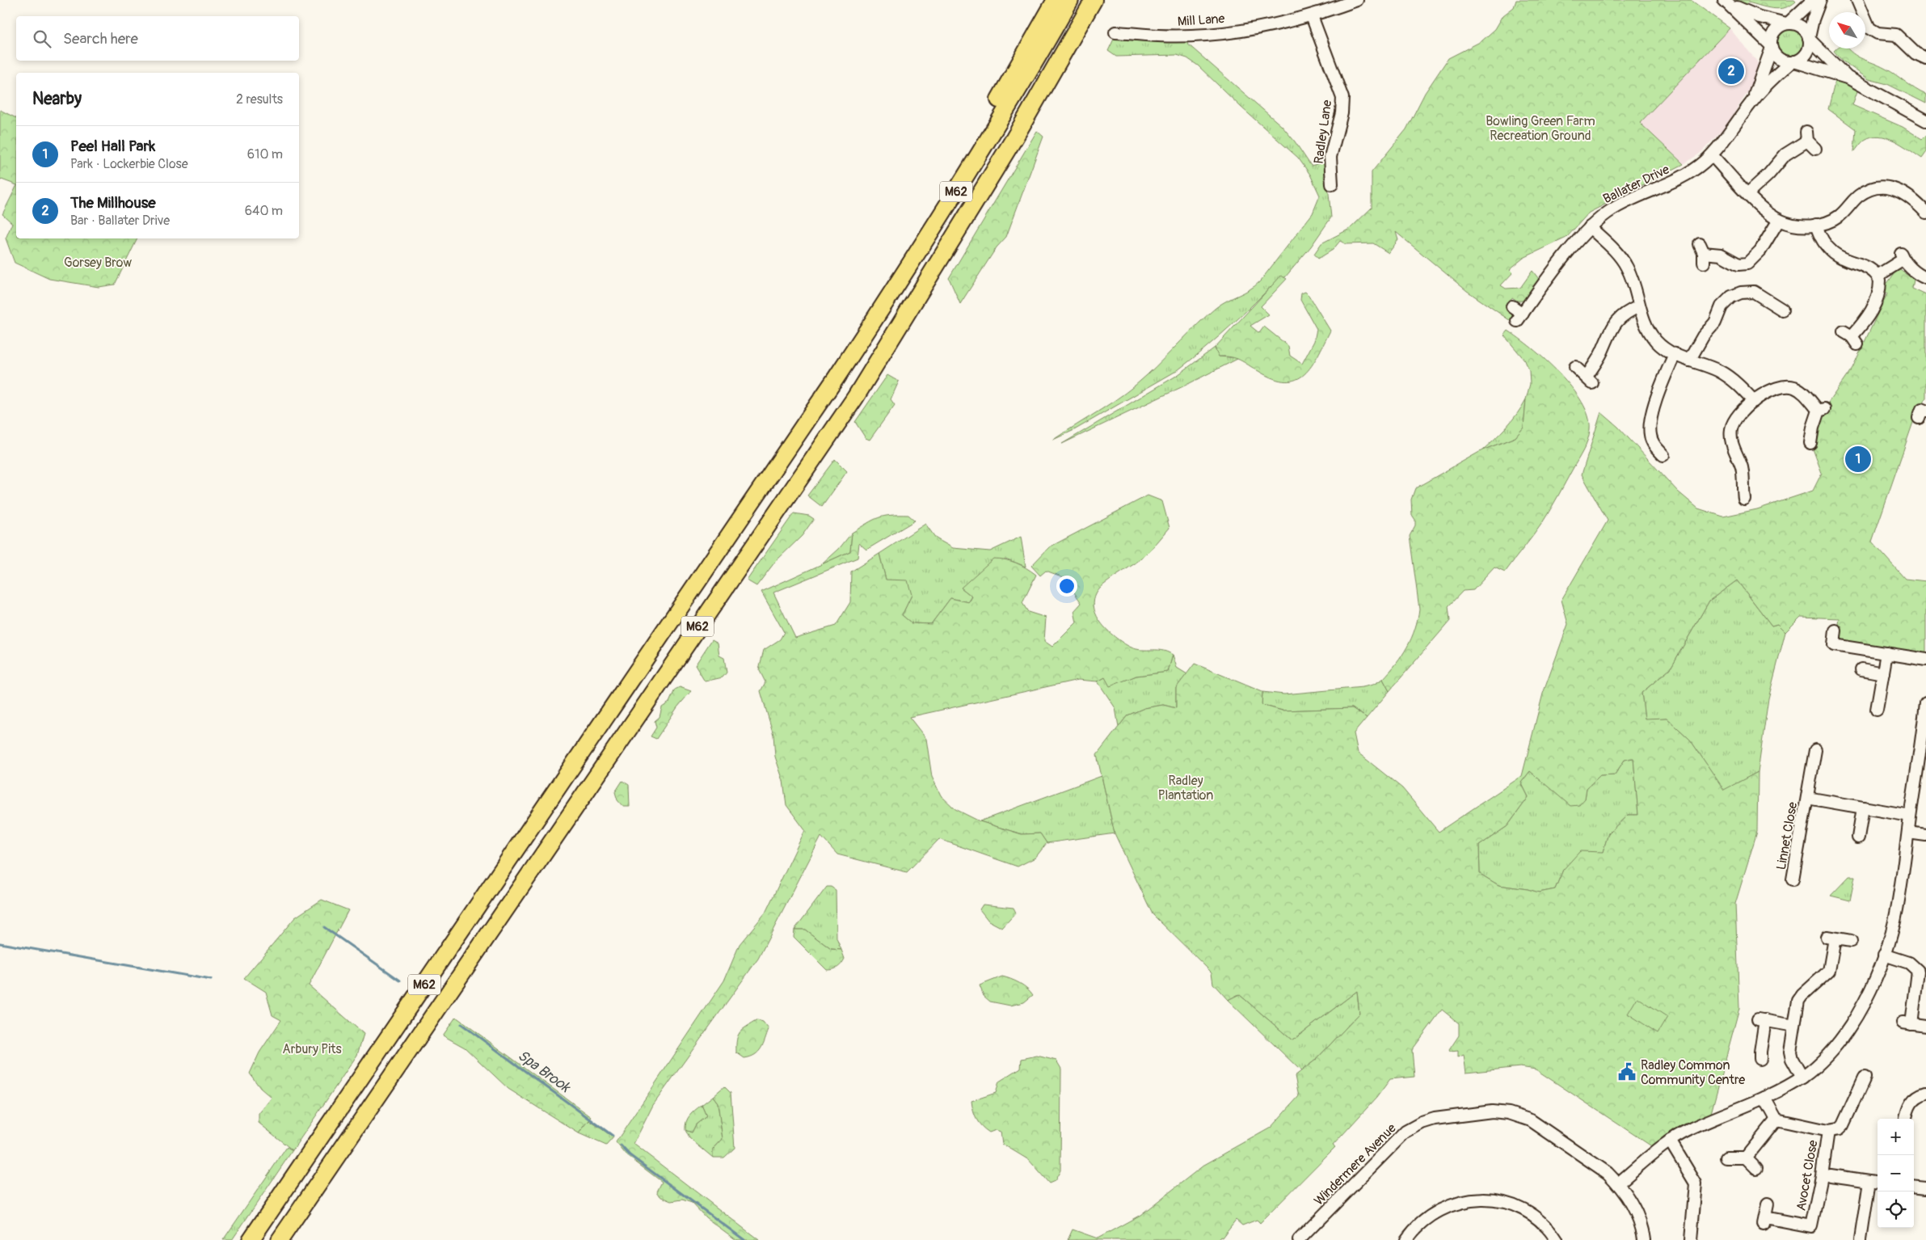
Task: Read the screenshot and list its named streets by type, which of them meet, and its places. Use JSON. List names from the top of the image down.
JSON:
{
  "streets": {
    "highway": ["M62"],
    "street": [
      "Mill Lane",
      "Radley Lane",
      "Ballater Drive",
      "Linnet Close",
      "Windermere Avenue",
      "Avocet Close"
    ]
  },
  "crossings": [
    ["Mill Lane", "Radley Lane"]
  ],
  "water": ["Spa Brook"],
  "parks": [
    "Bowling Green Farm Recreation Ground",
    "Gorsey Brow",
    "Radley Plantation",
    "Arbury Pits"
  ],
  "places": {
    "public building": ["Radley Common Community Centre"]
  },
  "north": "top left",
  "page": {
    "search": "Search here",
    "pins": ["2", "1"],
    "heading": ["Nearby", "2 results"],
    "list": [
      {
        "mark": "1",
        "name": "Peel Hall Park",
        "note": "Park · Lockerbie Close",
        "value": "610 m"
      },
      {
        "mark": "2",
        "name": "The Millhouse",
        "note": "Bar · Ballater Drive",
        "value": "640 m"
      }
    ],
    "map_buttons": ["+", "−"]
  }
}
